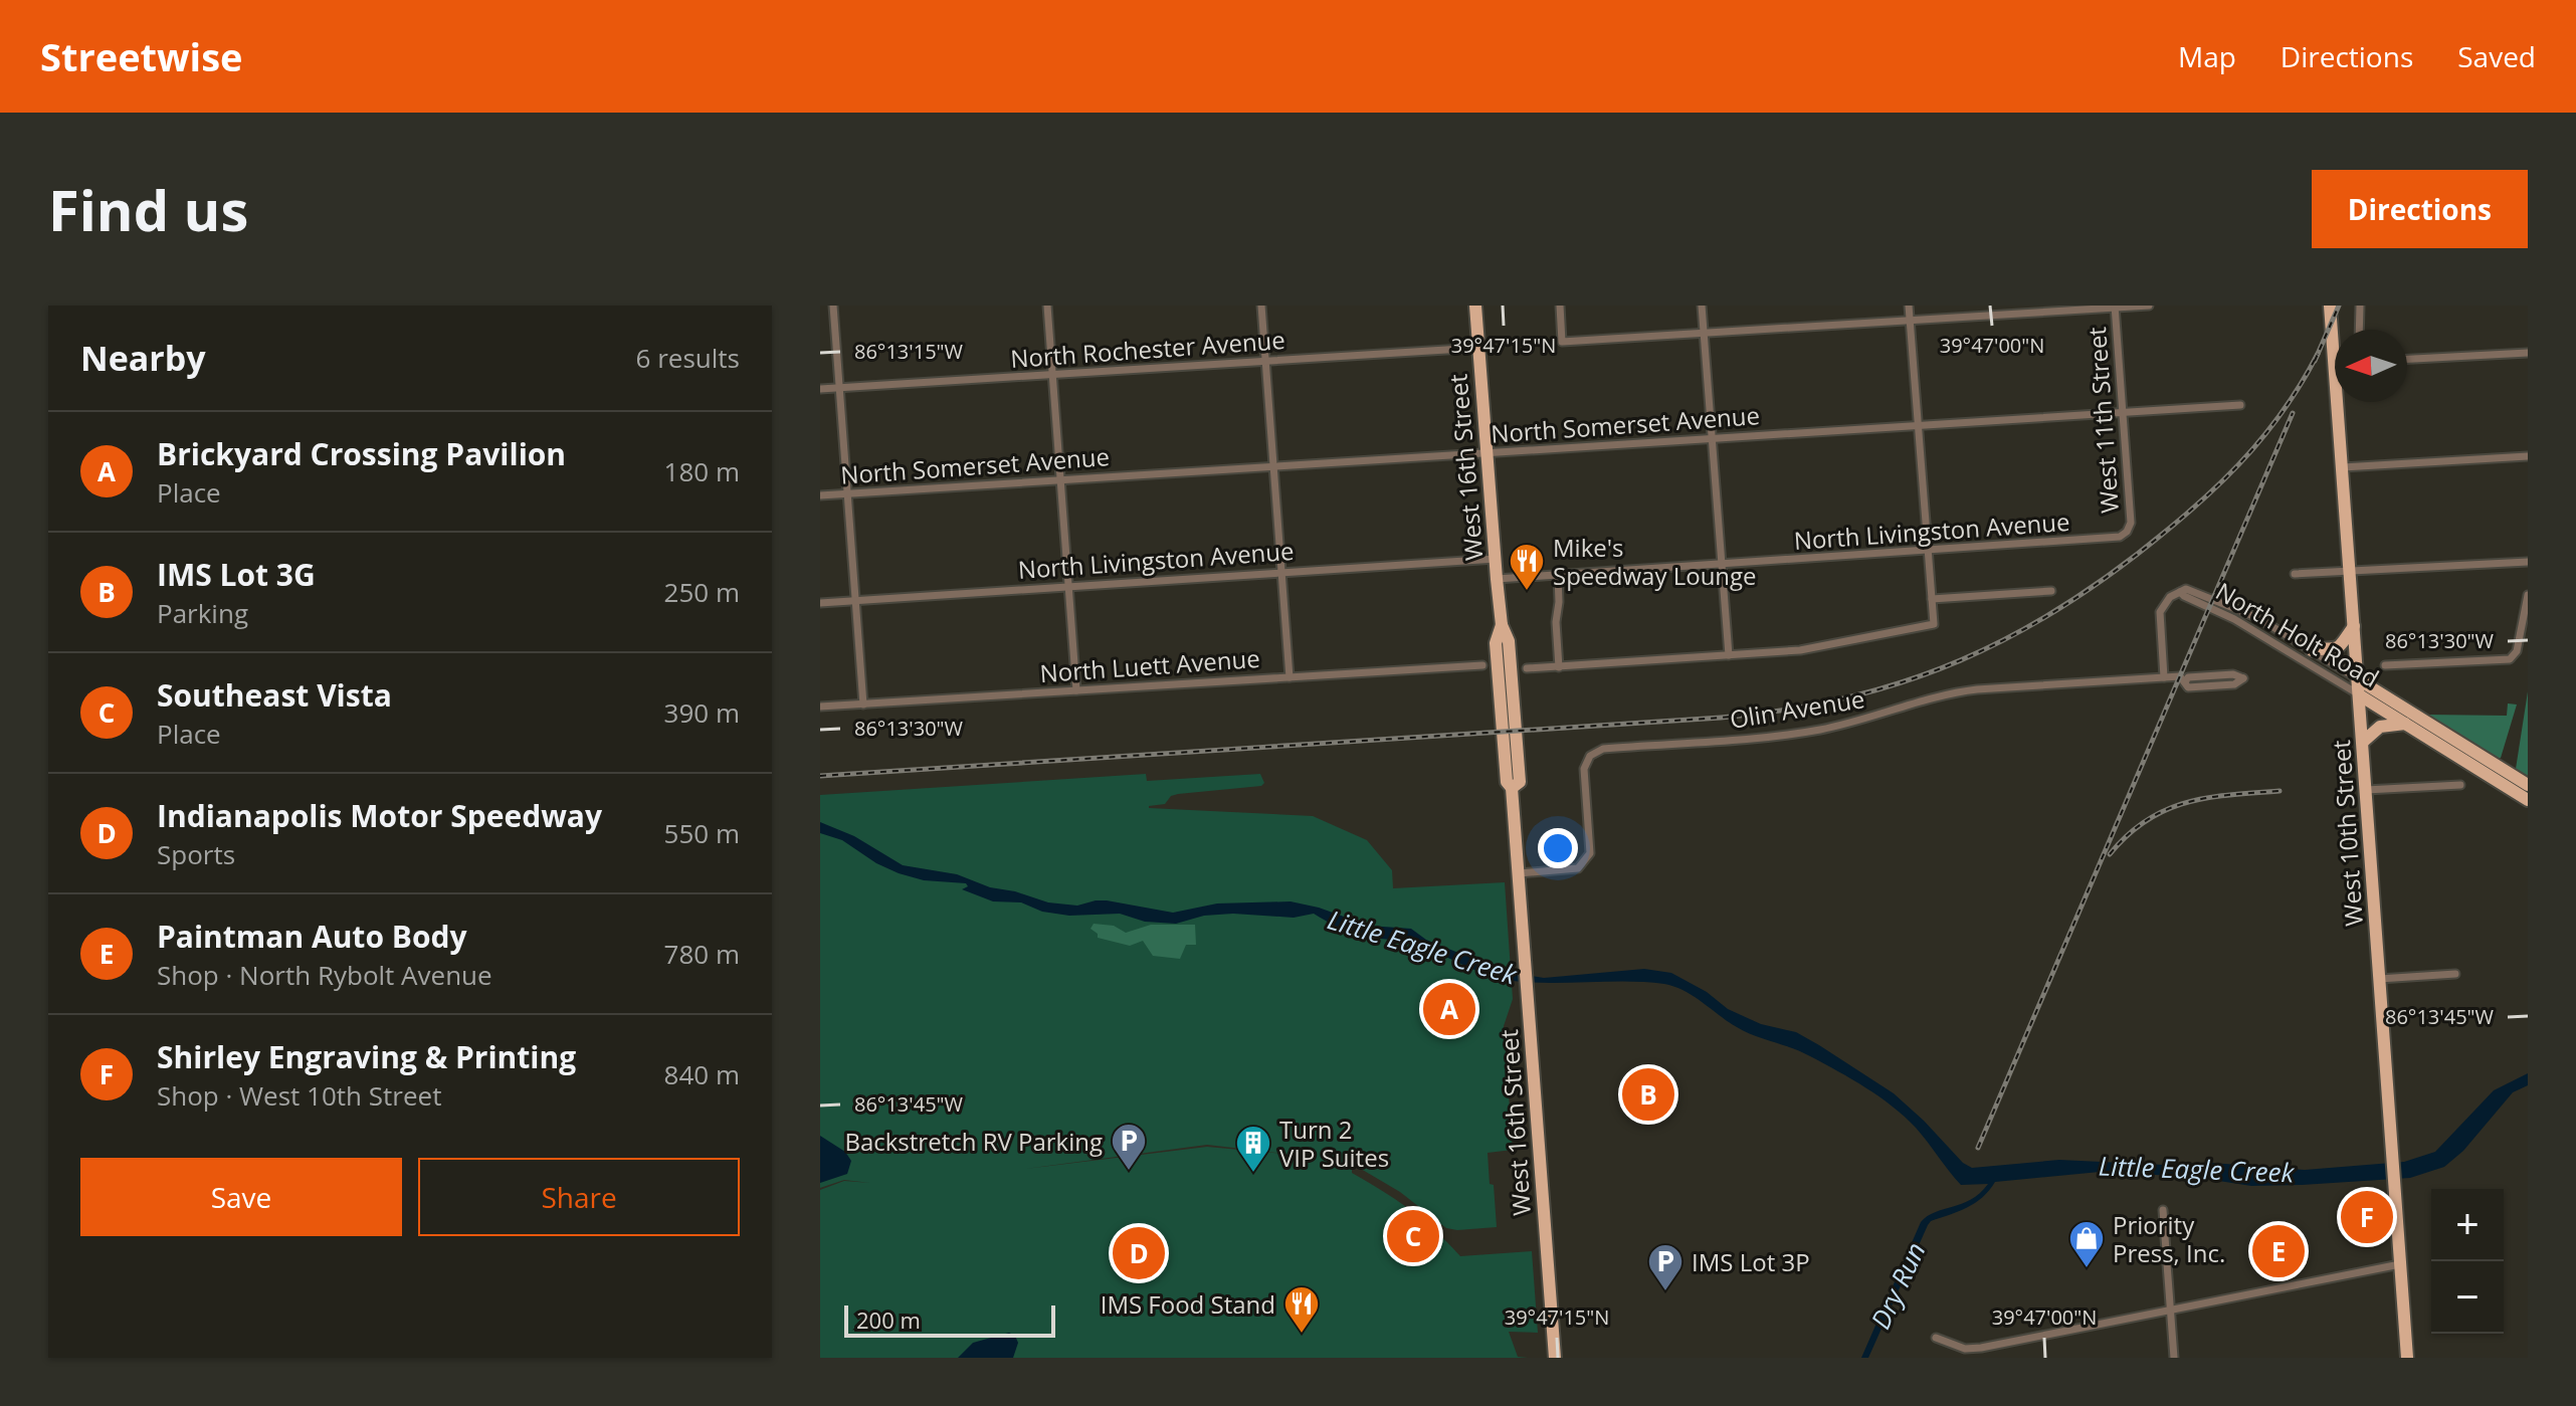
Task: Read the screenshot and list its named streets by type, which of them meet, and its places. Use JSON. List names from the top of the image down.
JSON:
{
  "streets": {
    "main road": ["West 16th Street", "North Holt Road", "West 10th Street"],
    "street": [
      "North Rochester Avenue",
      "West 11th Street",
      "North Somerset Avenue",
      "North Livingston Avenue",
      "North Luett Avenue",
      "Olin Avenue"
    ]
  },
  "crossings": [
    ["North Rochester Avenue", "West 16th Street"],
    ["West 11th Street", "North Somerset Avenue"],
    ["West 11th Street", "North Livingston Avenue"],
    ["North Somerset Avenue", "West 16th Street"],
    ["West 16th Street", "North Livingston Avenue"],
    ["West 16th Street", "Olin Avenue"],
    ["North Holt Road", "West 10th Street"]
  ],
  "water": ["Little Eagle Creek", "Dry Run"],
  "places": {
    "restaurant": ["Mike's Speedway Lounge", "IMS Food Stand"],
    "parking": ["Backstretch RV Parking", "IMS Lot 3P"],
    "building": ["Turn 2 VIP Suites"],
    "shop": ["Priority Press, Inc."]
  },
  "scale_bar": "200 m",
  "north": "left",
  "page": {
    "header": "Streetwise",
    "nav": ["Map", "Directions", "Saved"],
    "buttons": [
      "Directions",
      ["Save", "Share"]
    ],
    "title": "Find us",
    "heading": ["Nearby", "6 results"],
    "list": [
      {
        "mark": "A",
        "name": "Brickyard Crossing Pavilion",
        "note": "Place",
        "value": "180 m"
      },
      {
        "mark": "B",
        "name": "IMS Lot 3G",
        "note": "Parking",
        "value": "250 m"
      },
      {
        "mark": "C",
        "name": "Southeast Vista",
        "note": "Place",
        "value": "390 m"
      },
      {
        "mark": "D",
        "name": "Indianapolis Motor Speedway",
        "note": "Sports",
        "value": "550 m"
      },
      {
        "mark": "E",
        "name": "Paintman Auto Body",
        "note": "Shop · North Rybolt Avenue",
        "value": "780 m"
      },
      {
        "mark": "F",
        "name": "Shirley Engraving & Printing",
        "note": "Shop · West 10th Street",
        "value": "840 m"
      }
    ],
    "pins": [
      "A",
      "B",
      "F",
      "C",
      "E",
      "D"
    ],
    "map_buttons": ["+", "−"],
    "scale": "200 m"
  },
  "coordinates": [
    "39°47'15\"N",
    "39°47'00\"N",
    "86°13'15\"W",
    "86°13'30\"W",
    "86°13'45\"W"
  ]
}
